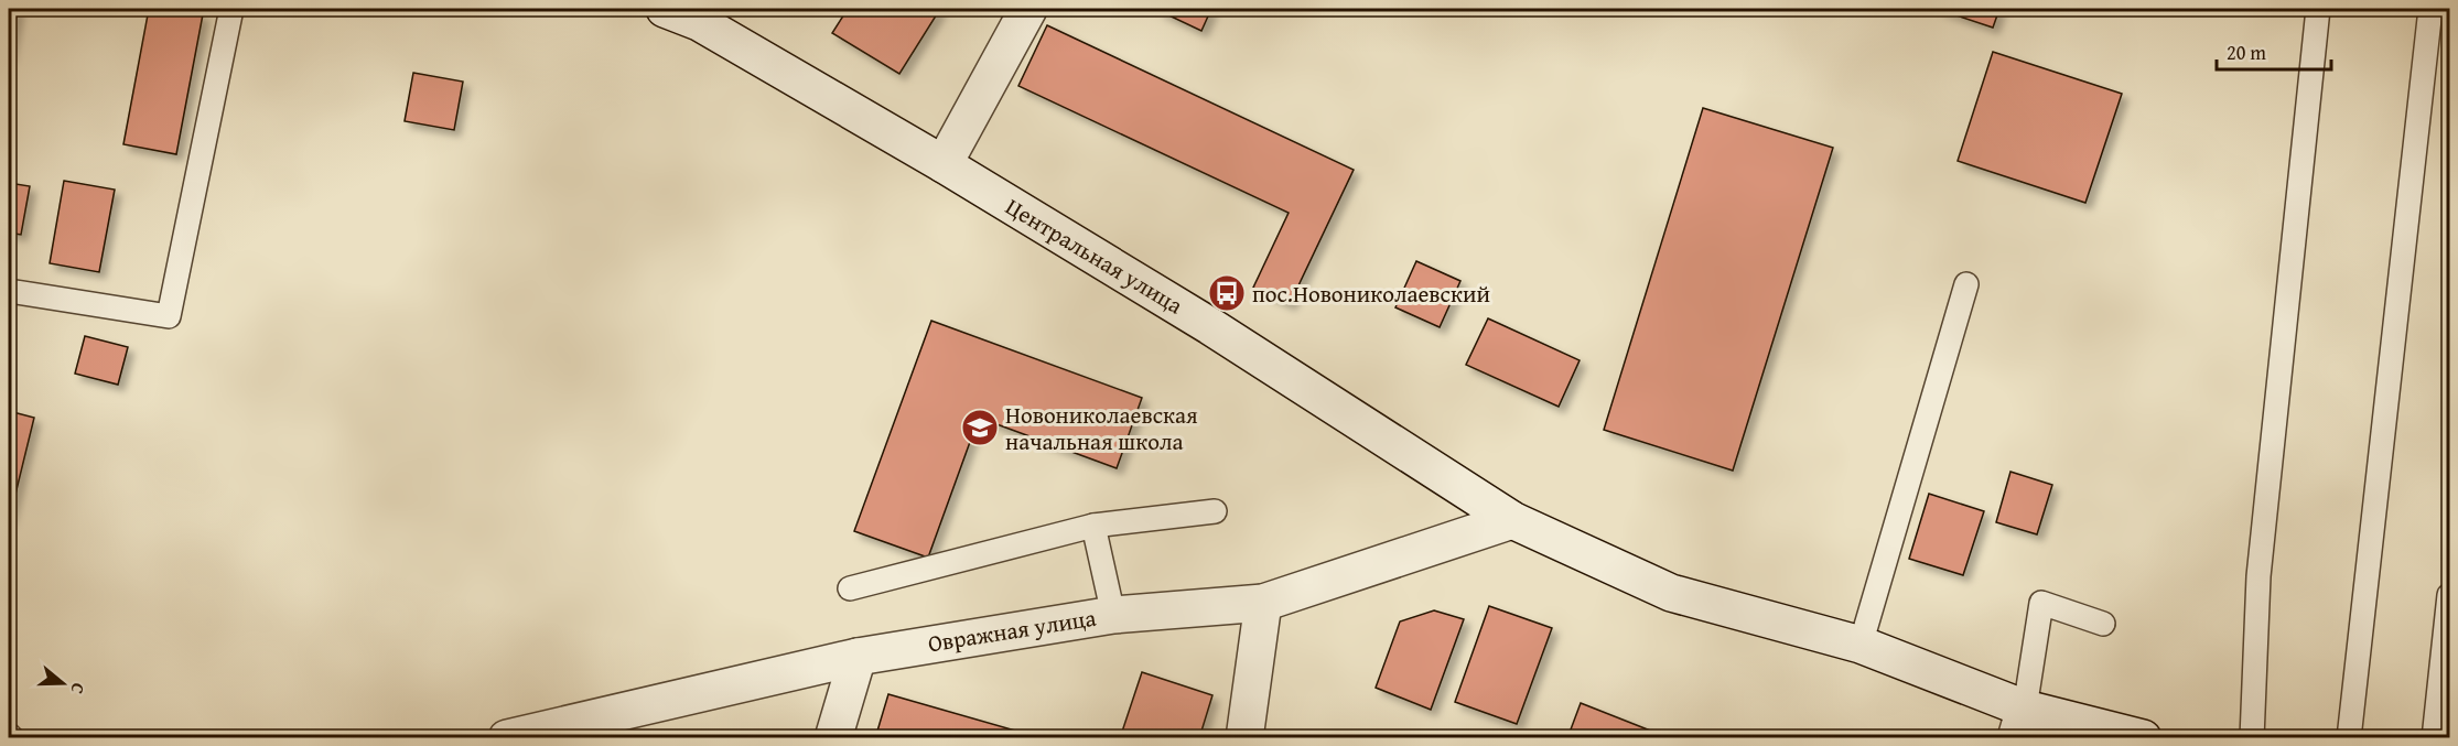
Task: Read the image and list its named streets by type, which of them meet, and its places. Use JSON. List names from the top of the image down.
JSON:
{
  "streets": {
    "main road": ["Центральная улица", "Овражная улица"]
  },
  "crossings": [
    ["Центральная улица", "Овражная улица"]
  ],
  "places": {
    "bus stop": ["пос.Новониколаевский"],
    "school or university": ["Новониколаевская начальная школа"]
  },
  "scale_bar": "20 m",
  "north": "right"
}
